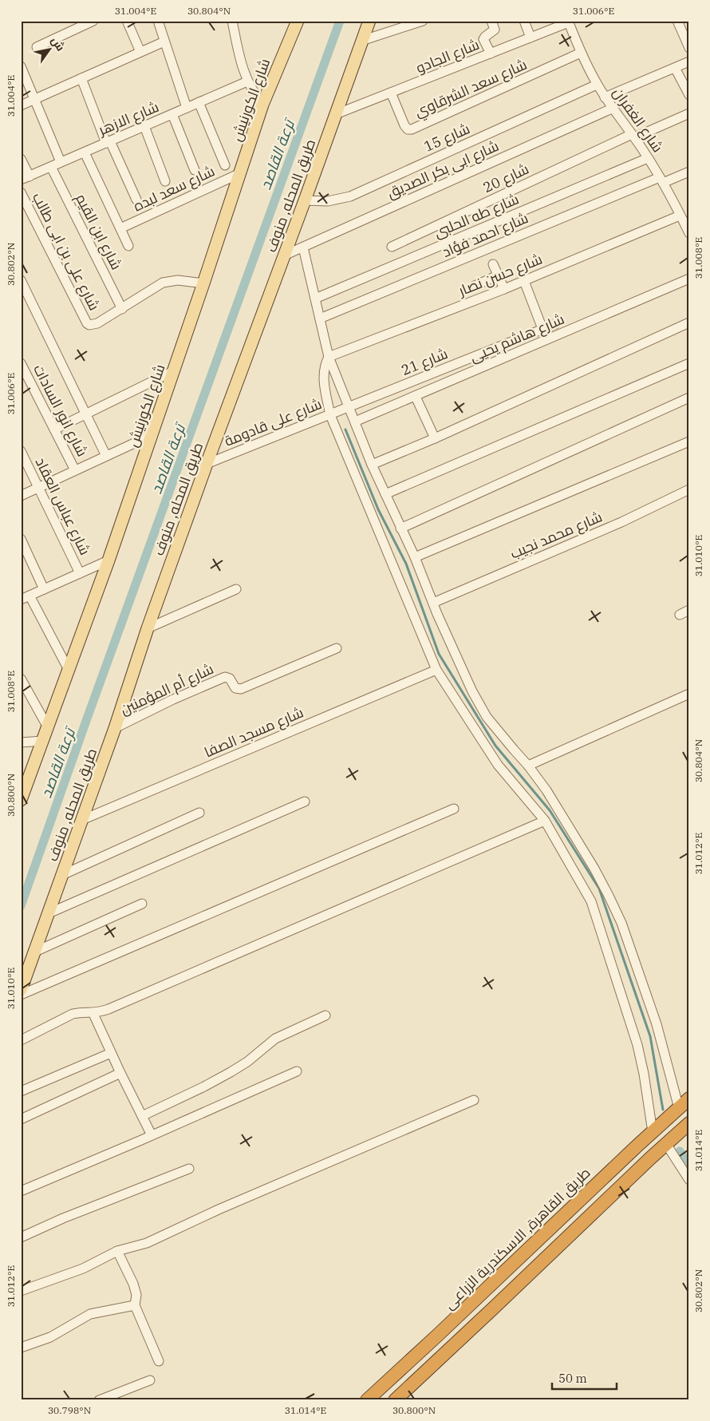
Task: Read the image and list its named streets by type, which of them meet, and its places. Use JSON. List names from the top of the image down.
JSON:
{
  "streets": {
    "highway": ["طريق القاهرة, الاسكندرية الزراعى"],
    "main road": ["شارع الكورنيش", "طريق المحله, منوف"],
    "street": [
      "شارع الجادو",
      "شارع سعد الشرقاوي",
      "شارع الازهر",
      "شارع الغفران",
      "شارع 15",
      "شارع ابى بكر الصديق",
      "شارع 20",
      "شارع سعد لبده",
      "شارع طه الحلبى",
      "شارع ابن القيم",
      "شارع احمد فؤاد",
      "شارع على بن ابى طالب",
      "شارع حسن نصار",
      "شارع هاشم يحيى",
      "شارع 21",
      "شارع انور السادات",
      "شارع على قادومة",
      "شارع عباس العقاد",
      "شارع محمد نجيب",
      "شارع أم المؤمنين",
      "شارع مسجد الصفا"
    ]
  },
  "crossings": [
    ["شارع الجادو", "شارع سعد الشرقاوي"],
    ["شارع الجادو", "شارع الغفران"],
    ["شارع الجادو", "طريق المحله, منوف"],
    ["شارع سعد الشرقاوي", "شارع الغفران"],
    ["شارع الكورنيش", "شارع سعد لبده"],
    ["شارع الازهر", "شارع ابن القيم"],
    ["شارع الغفران", "شارع 15"],
    ["شارع الغفران", "شارع ابى بكر الصديق"],
    ["شارع الغفران", "شارع 20"],
    ["شارع الغفران", "شارع طه الحلبى"],
    ["شارع الغفران", "شارع احمد فؤاد"],
    ["شارع الغفران", "شارع حسن نصار"],
    ["شارع 15", "طريق المحله, منوف"],
    ["شارع ابى بكر الصديق", "طريق المحله, منوف"],
    ["طريق المحله, منوف", "شارع على قادومة"],
    ["طريق المحله, منوف", "شارع أم المؤمنين"],
    ["طريق المحله, منوف", "شارع مسجد الصفا"],
    ["شارع ابن القيم", "شارع على بن ابى طالب"],
    ["شارع 21", "شارع على قادومة"]
  ],
  "water": ["ترعة القاصد"],
  "scale_bar": "50 m",
  "north": "top right",
  "coordinates": [
    "31.004°E",
    "30.804°N",
    "31.006°E",
    "31.008°E",
    "30.802°N",
    "31.010°E",
    "30.800°N",
    "31.012°E",
    "31.014°E",
    "30.798°N"
  ]
}
